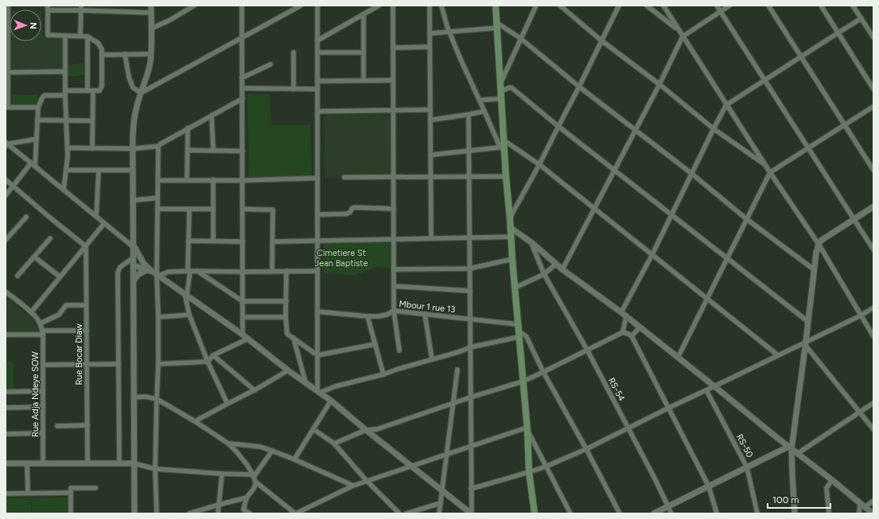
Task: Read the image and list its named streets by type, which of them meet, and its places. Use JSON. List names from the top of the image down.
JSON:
{
  "streets": {
    "street": [
      "Mbour 1 rue 13",
      "Rue Bocar Diaw",
      "RS-54",
      "Rue Adja Ndeye SOW",
      "RS-50"
    ]
  },
  "parks": ["Cimetiere St Jean Baptiste"],
  "scale_bar": "100 m",
  "north": "right"
}
